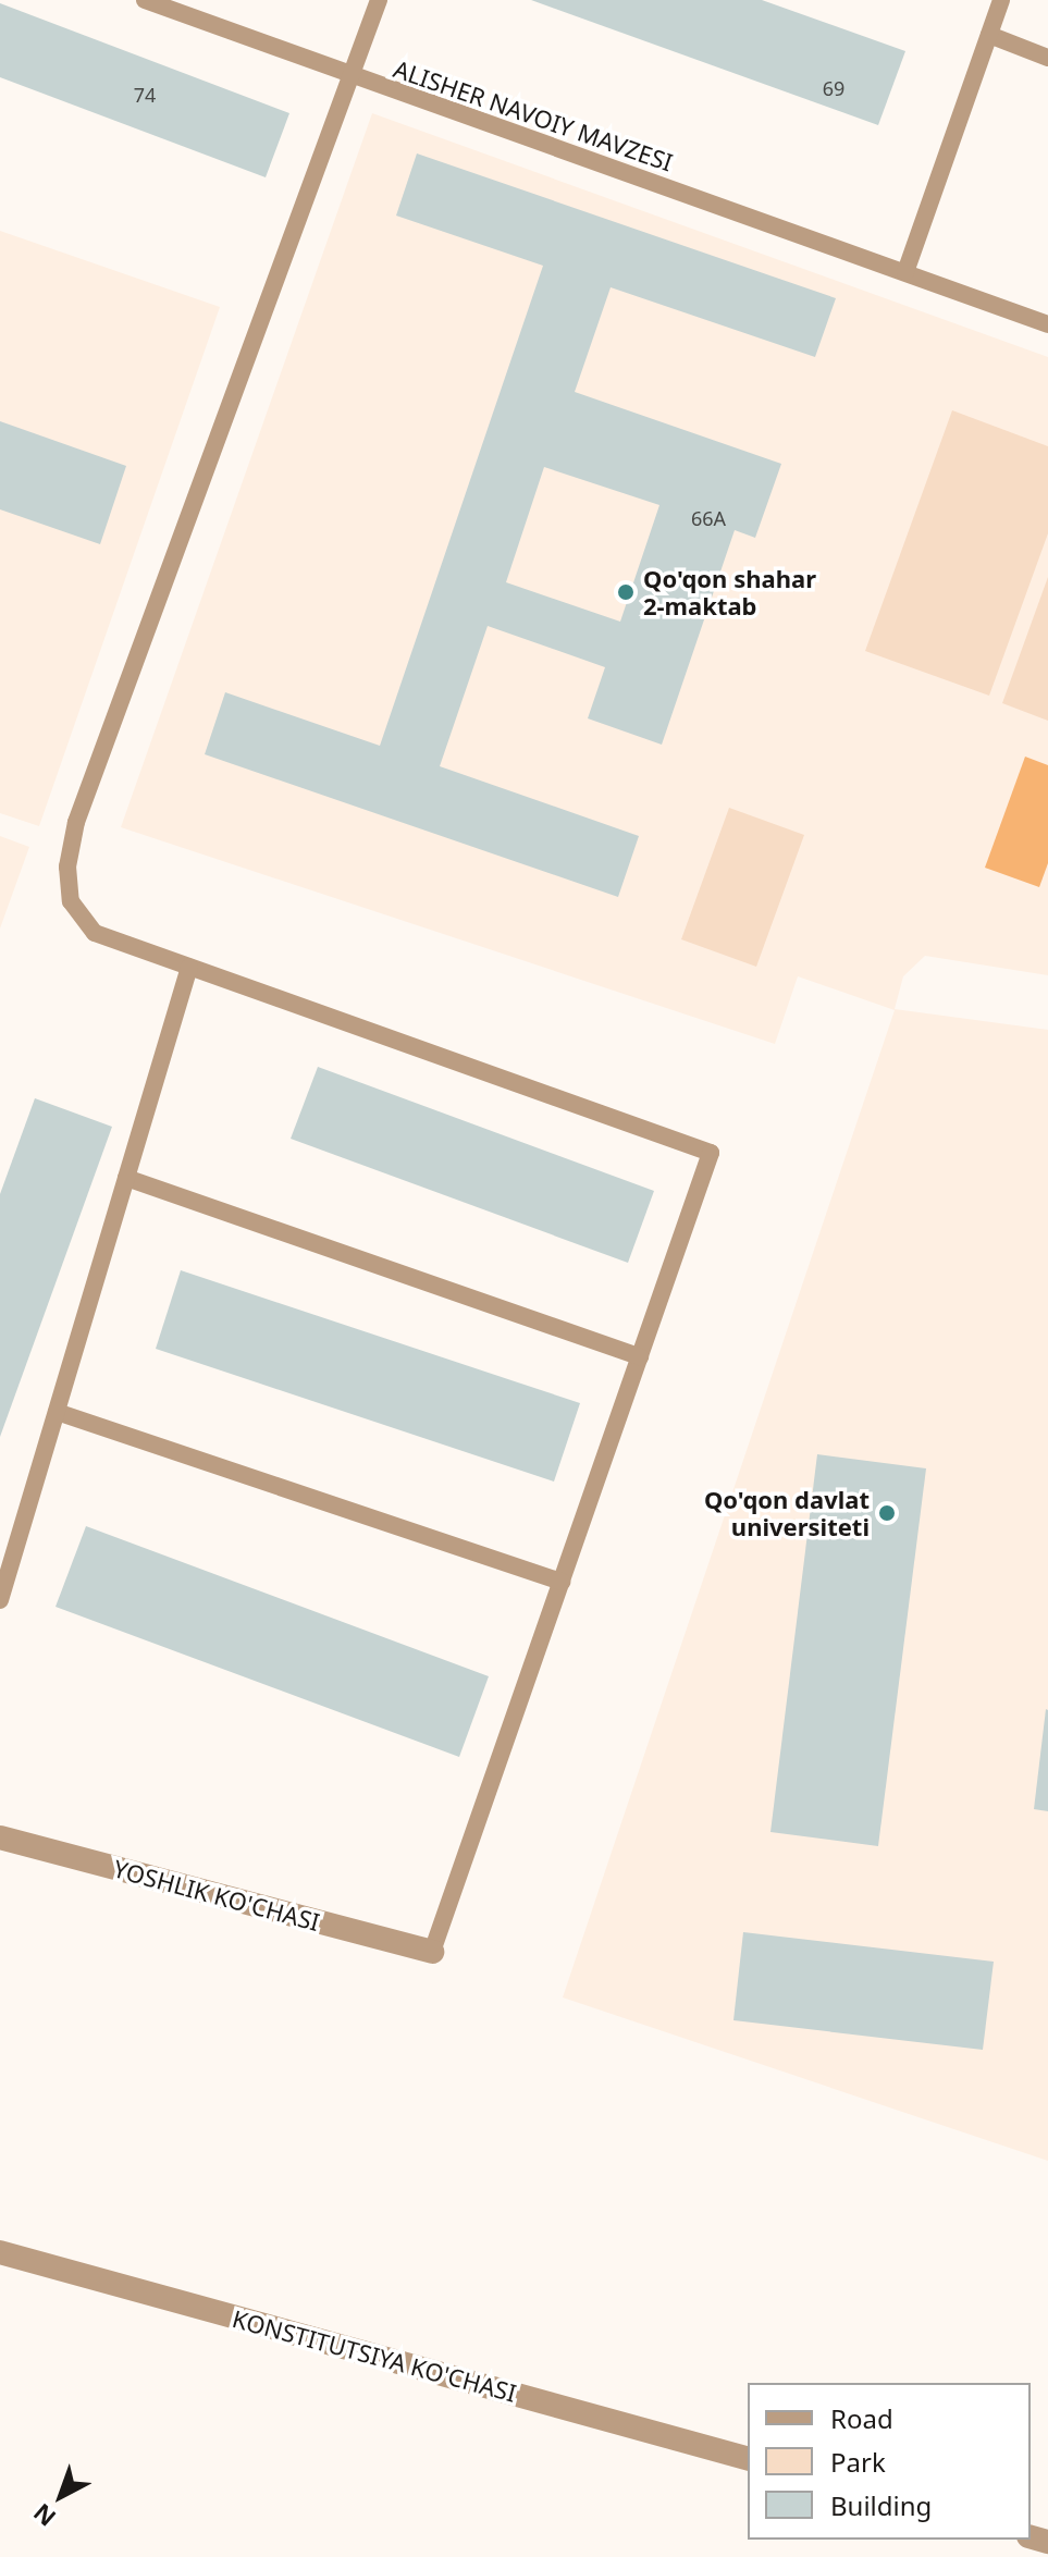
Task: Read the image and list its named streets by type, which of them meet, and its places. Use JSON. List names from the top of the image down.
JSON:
{
  "streets": {
    "street": ["YOSHLIK KO'CHASI", "KONSTITUTSIYA KO'CHASI"],
    "lane": ["ALISHER NAVOIY MAVZESI"]
  },
  "places": ["Qo'qon shahar 2-maktab", "Qo'qon davlat universiteti"],
  "house_numbers": ["69", "74", "66A"],
  "legend": ["Road", "Park", "Building"],
  "north": "bottom left"
}
